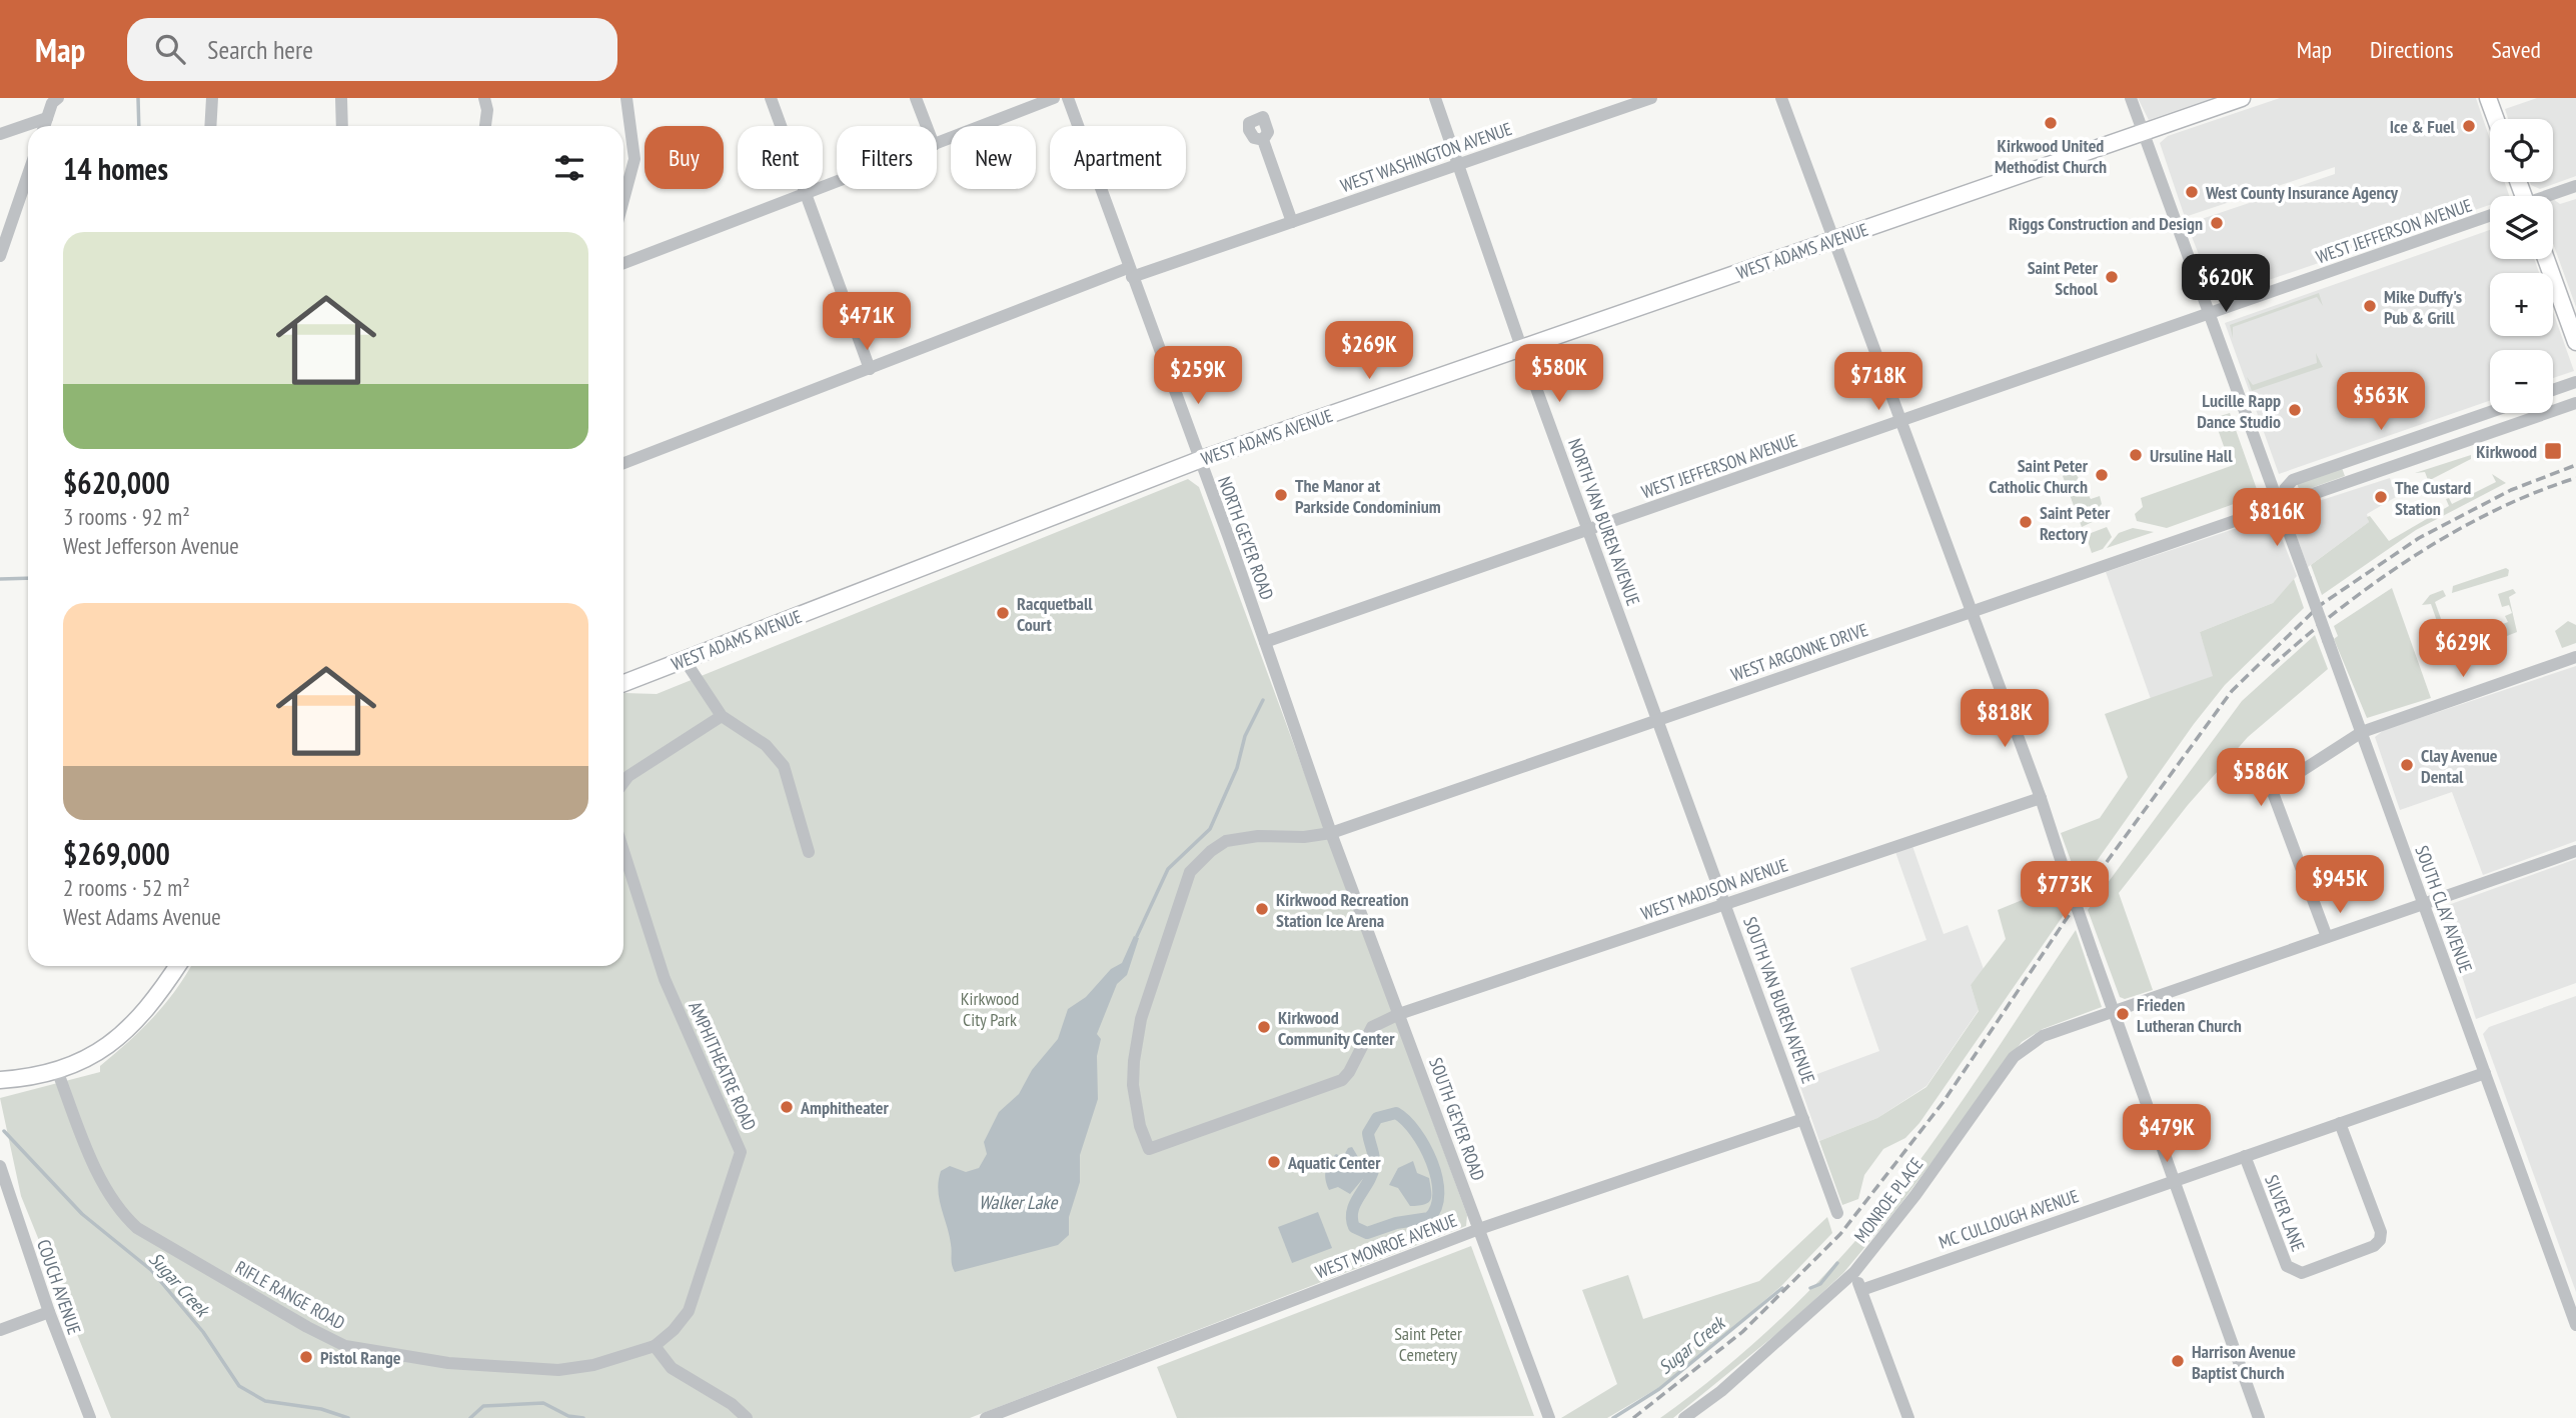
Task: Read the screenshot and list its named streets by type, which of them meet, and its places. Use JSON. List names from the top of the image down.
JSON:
{
  "streets": {
    "main road": ["WEST ADAMS AVENUE"],
    "street": [
      "WEST WASHINGTON AVENUE",
      "WEST JEFFERSON AVENUE",
      "NORTH VAN BUREN AVENUE",
      "NORTH GEYER ROAD",
      "WEST ARGONNE DRIVE",
      "WEST MADISON AVENUE",
      "SOUTH CLAY AVENUE",
      "SOUTH VAN BUREN AVENUE",
      "AMPHITHEATRE ROAD",
      "SOUTH GEYER ROAD",
      "MONROE PLACE",
      "SILVER LANE",
      "MC CULLOUGH AVENUE",
      "WEST MONROE AVENUE",
      "COUCH AVENUE",
      "RIFLE RANGE ROAD"
    ]
  },
  "crossings": [
    ["WEST WASHINGTON AVENUE", "NORTH VAN BUREN AVENUE"],
    ["WEST WASHINGTON AVENUE", "NORTH GEYER ROAD"],
    ["WEST JEFFERSON AVENUE", "NORTH VAN BUREN AVENUE"],
    ["WEST JEFFERSON AVENUE", "NORTH GEYER ROAD"],
    ["WEST JEFFERSON AVENUE", "SOUTH CLAY AVENUE"],
    ["WEST ADAMS AVENUE", "NORTH VAN BUREN AVENUE"],
    ["WEST ADAMS AVENUE", "NORTH GEYER ROAD"],
    ["WEST ADAMS AVENUE", "SOUTH CLAY AVENUE"],
    ["NORTH VAN BUREN AVENUE", "WEST ARGONNE DRIVE"],
    ["NORTH VAN BUREN AVENUE", "SOUTH VAN BUREN AVENUE"],
    ["NORTH GEYER ROAD", "WEST ARGONNE DRIVE"],
    ["NORTH GEYER ROAD", "SOUTH GEYER ROAD"],
    ["WEST ARGONNE DRIVE", "WEST MADISON AVENUE"],
    ["WEST ARGONNE DRIVE", "SOUTH CLAY AVENUE"],
    ["WEST ARGONNE DRIVE", "SOUTH VAN BUREN AVENUE"],
    ["WEST ARGONNE DRIVE", "SOUTH GEYER ROAD"],
    ["WEST MADISON AVENUE", "SOUTH VAN BUREN AVENUE"],
    ["WEST MADISON AVENUE", "SOUTH GEYER ROAD"],
    ["SOUTH CLAY AVENUE", "MC CULLOUGH AVENUE"],
    ["SOUTH VAN BUREN AVENUE", "WEST MONROE AVENUE"],
    ["AMPHITHEATRE ROAD", "RIFLE RANGE ROAD"],
    ["SOUTH GEYER ROAD", "WEST MONROE AVENUE"],
    ["SILVER LANE", "MC CULLOUGH AVENUE"]
  ],
  "water": ["Walker Lake", "Sugar Creek"],
  "parks": ["Kirkwood City Park", "Saint Peter Cemetery"],
  "places": {
    "other": [
      "Kirkwood United Methodist Church",
      "Ice & Fuel",
      "West County Insurance Agency",
      "Riggs Construction and Design",
      "Saint Peter School",
      "Mike Duffy's Pub & Grill",
      "Lucille Rapp Dance Studio",
      "Ursuline Hall",
      "Saint Peter Catholic Church",
      "The Manor at Parkside Condominium",
      "The Custard Station",
      "Saint Peter Rectory",
      "Racquetball Court",
      "Clay Avenue Dental",
      "Kirkwood Recreation Station Ice Arena",
      "Frieden Lutheran Church",
      "Kirkwood Community Center",
      "Amphitheater",
      "Aquatic Center",
      "Pistol Range",
      "Harrison Avenue Baptist Church"
    ],
    "transit": ["Kirkwood"]
  },
  "page": {
    "header": "Map",
    "search": "Search here",
    "nav": ["Map", "Directions", "Saved"],
    "map_buttons": ["+", "−"],
    "chip": [
      "Buy",
      "Rent",
      "Filters",
      "New",
      "Apartment"
    ],
    "heading": "14 homes",
    "list": [
      {
        "name": "$620,000",
        "note": "3 rooms · 92 m² · West Jefferson Avenue"
      },
      {
        "name": "$269,000",
        "note": "2 rooms · 52 m² · West Adams Avenue"
      }
    ],
    "price": [
      "$620K",
      "$471K",
      "$269K",
      "$580K",
      "$259K",
      "$718K",
      "$563K",
      "$816K",
      "$629K",
      "$818K",
      "$586K",
      "$945K",
      "$773K",
      "$479K"
    ]
  }
}
